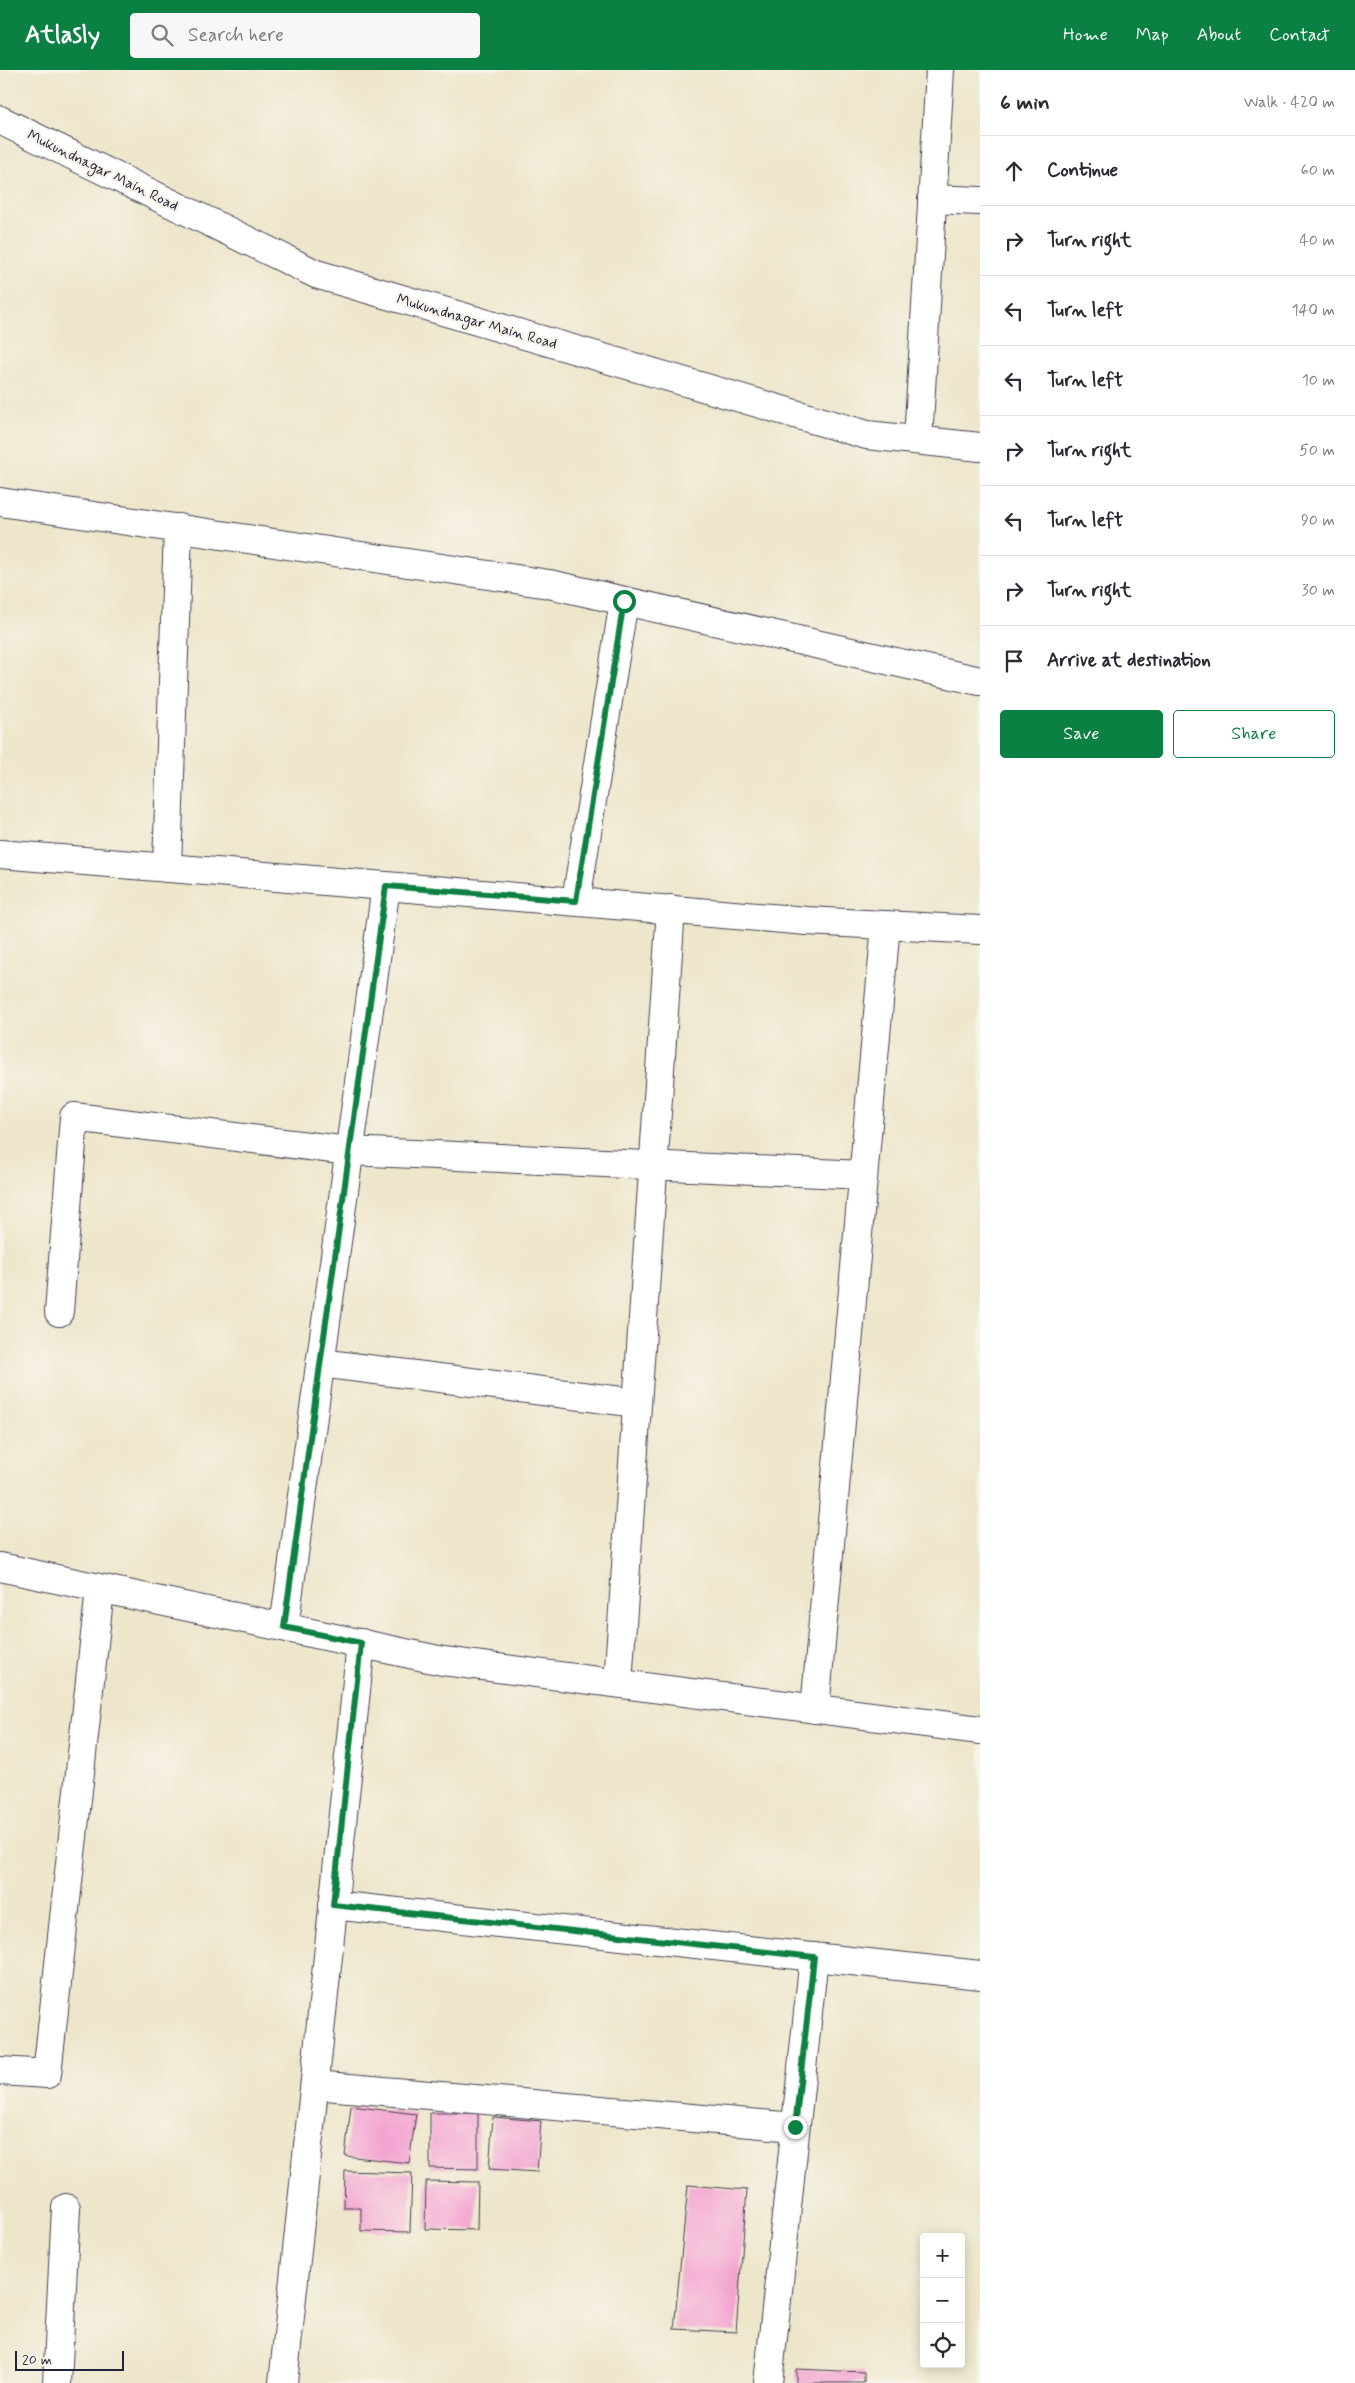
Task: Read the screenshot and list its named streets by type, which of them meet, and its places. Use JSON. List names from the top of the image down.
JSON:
{
  "streets": {
    "street": ["Mukundnagar Main Road"]
  },
  "scale_bar": "20 m",
  "page": {
    "header": "Atlasly",
    "search": "Search here",
    "nav": [
      "Home",
      "Map",
      "About",
      "Contact"
    ],
    "heading": ["6 min", "Walk · 420 m"],
    "list": [
      ["Continue", "60 m"],
      ["Turn right", "40 m"],
      ["Turn left", "140 m"],
      ["Turn left", "10 m"],
      ["Turn right", "50 m"],
      ["Turn left", "90 m"],
      ["Turn right", "30 m"],
      "Arrive at destination"
    ],
    "buttons": ["Save", "Share"],
    "map_buttons": ["+", "−"],
    "scale": "20 m"
  }
}
